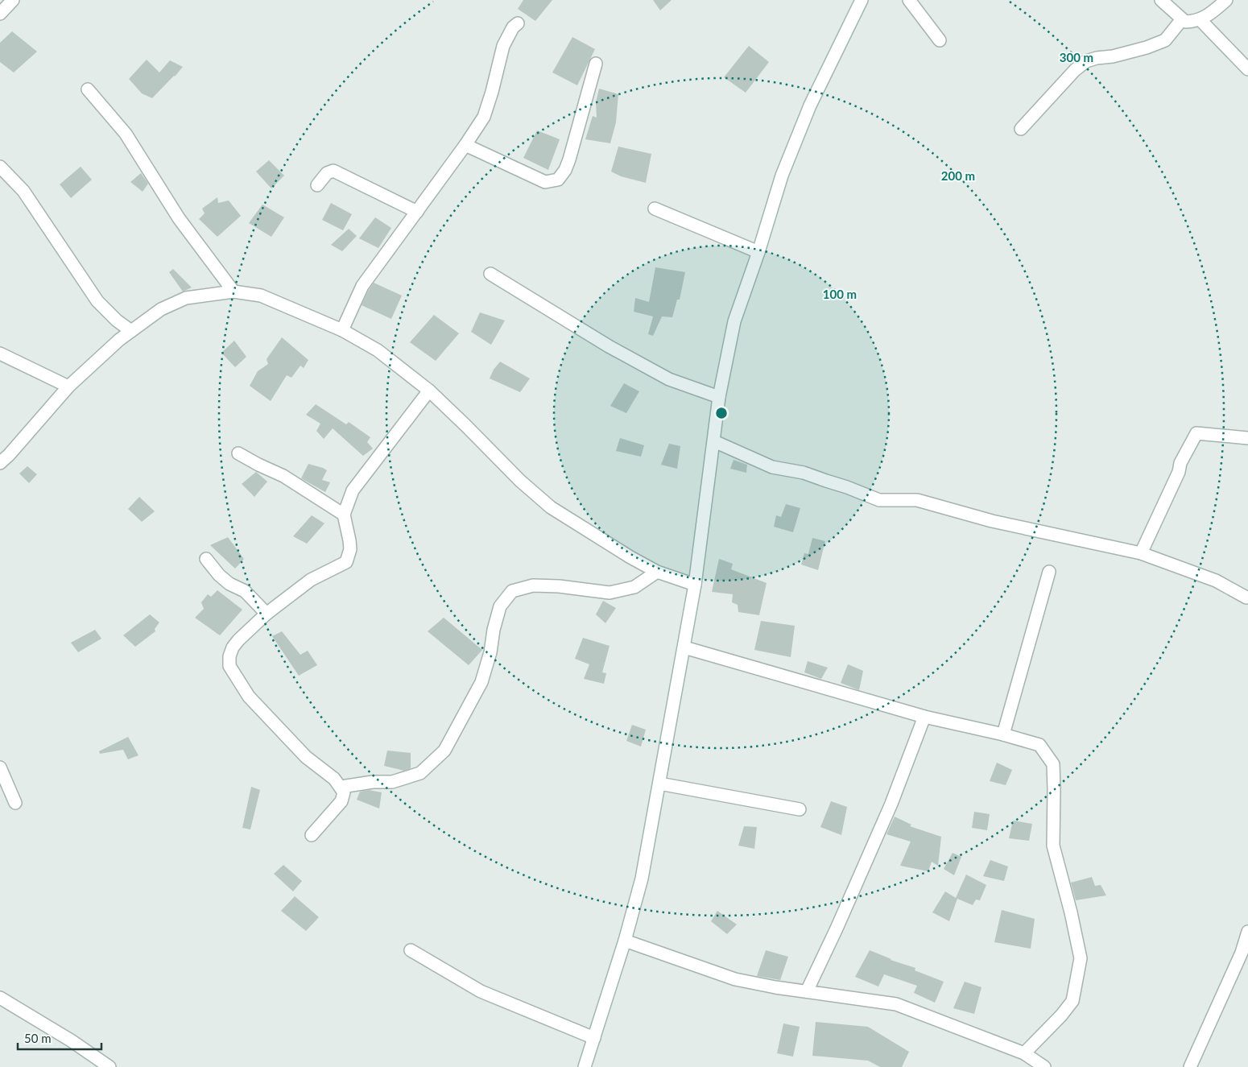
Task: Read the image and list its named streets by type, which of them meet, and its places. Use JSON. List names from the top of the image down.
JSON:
{
  "scale_bar": "50 m",
  "rings": ["300 m", "200 m", "100 m"]
}
